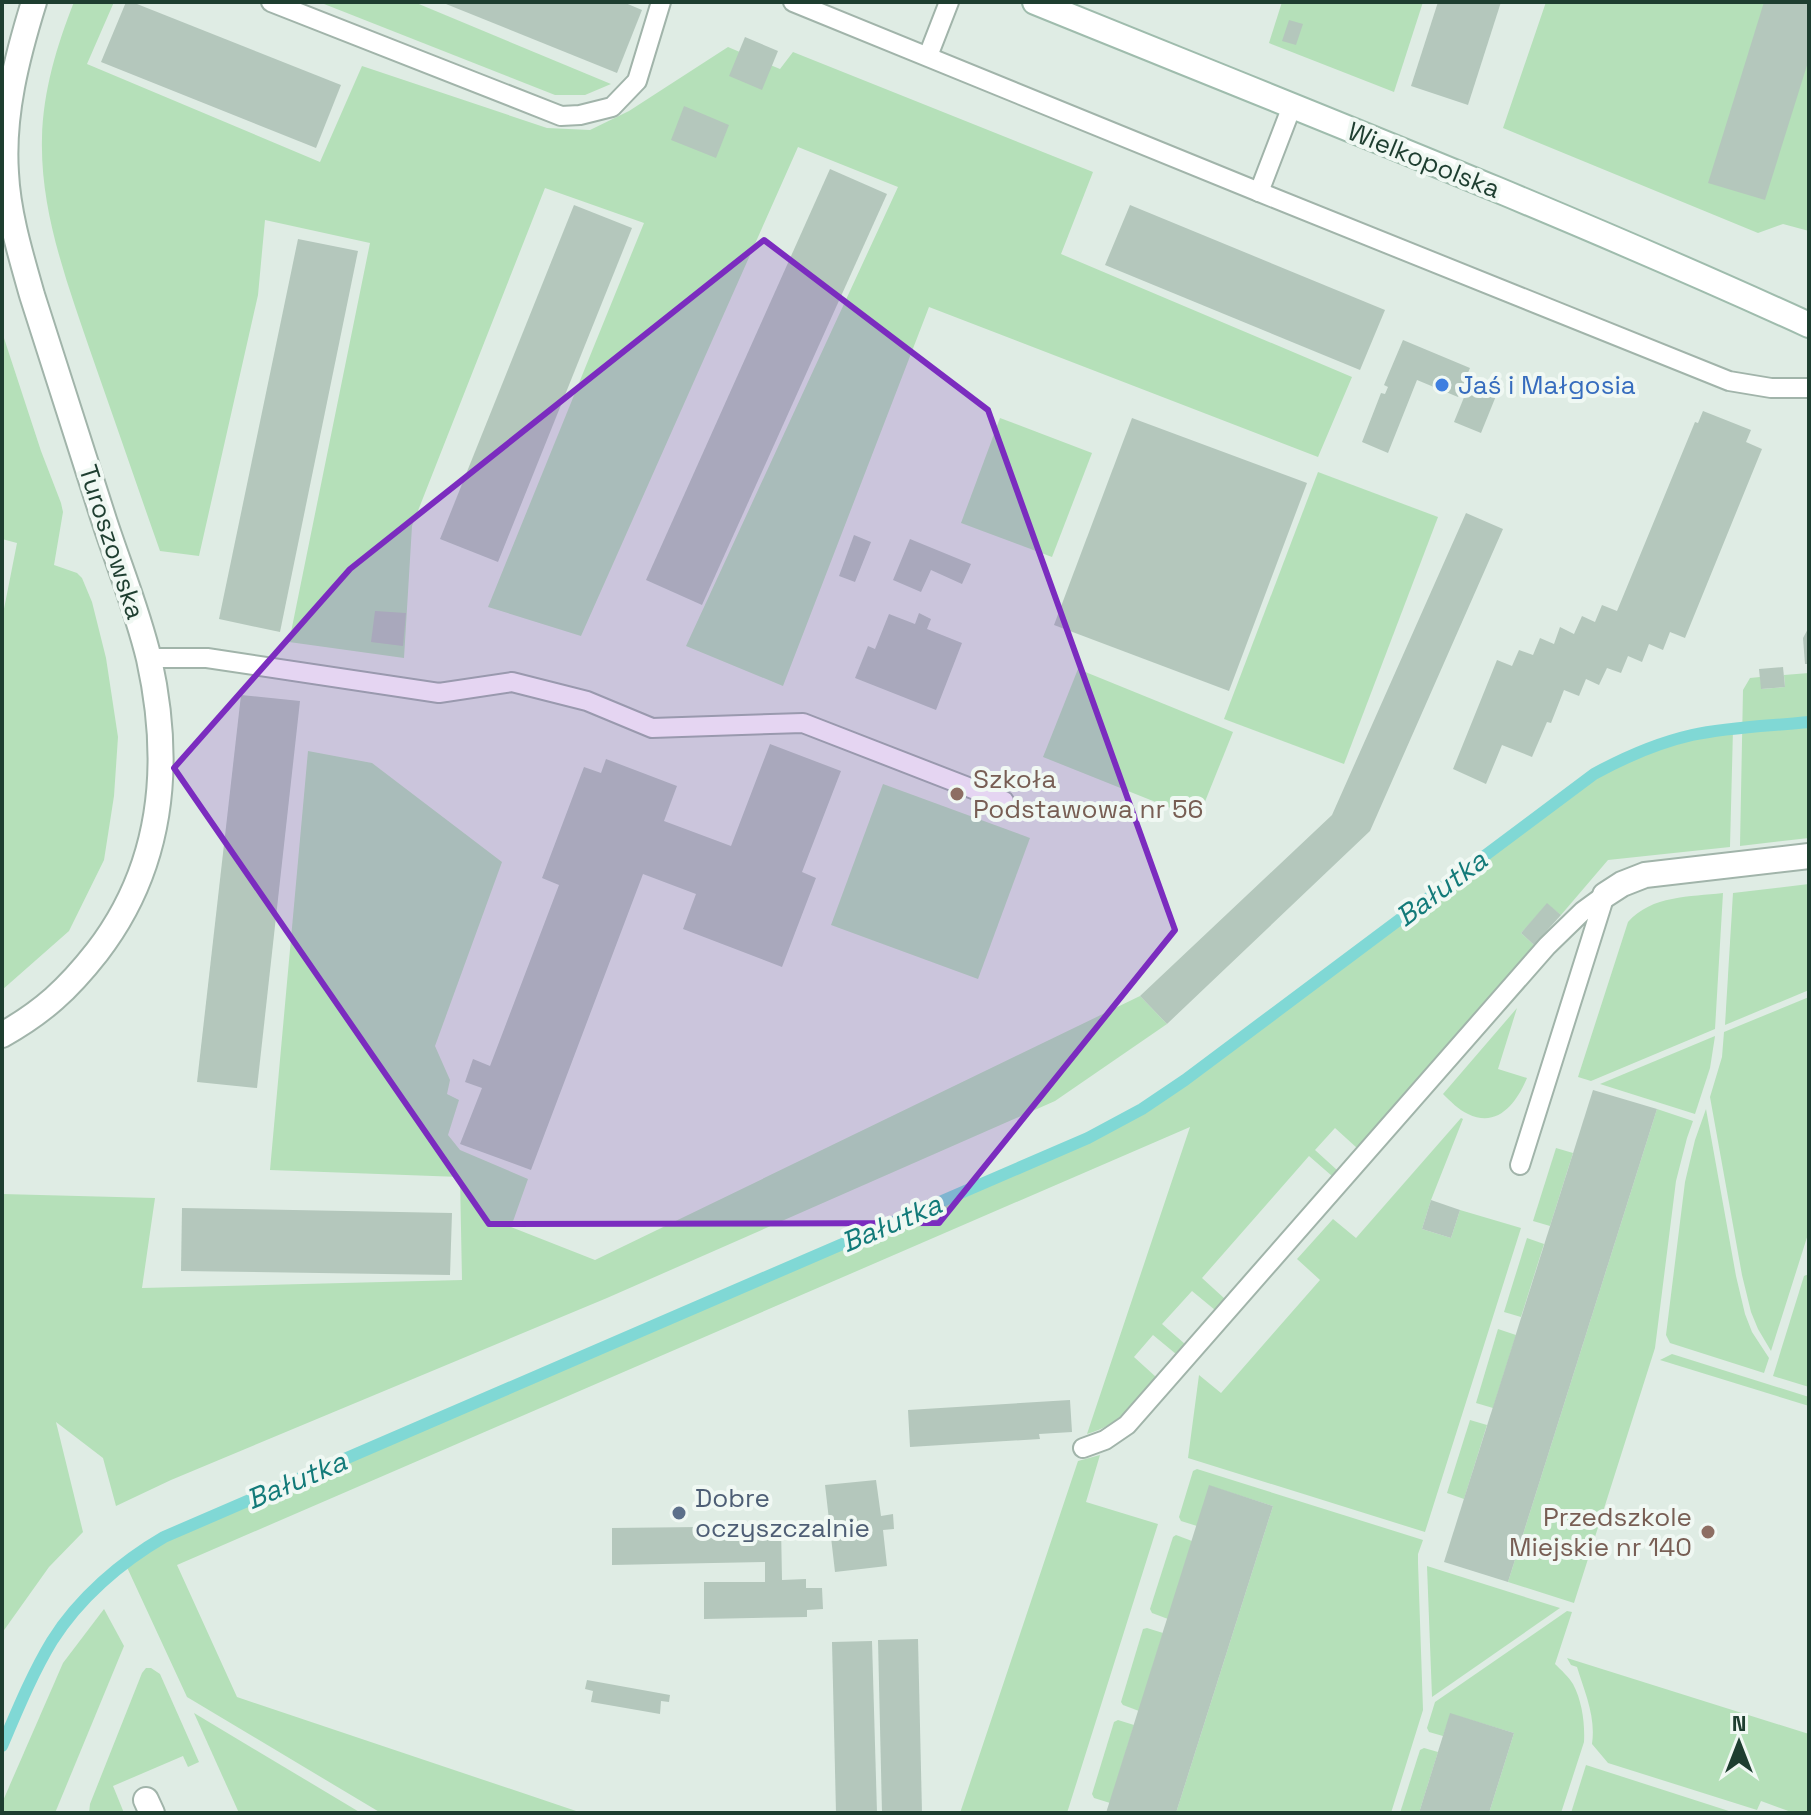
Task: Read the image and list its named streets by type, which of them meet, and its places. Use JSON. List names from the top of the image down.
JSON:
{
  "streets": {
    "street": ["Wielkopolska", "Turoszowska"]
  },
  "water": ["Bałutka"],
  "places": [
    "Jaś i Małgosia",
    "Szkoła Podstawowa nr 56",
    "Dobre oczyszczalnie",
    "Przedszkole Miejskie nr 140"
  ],
  "north": "top"
}
